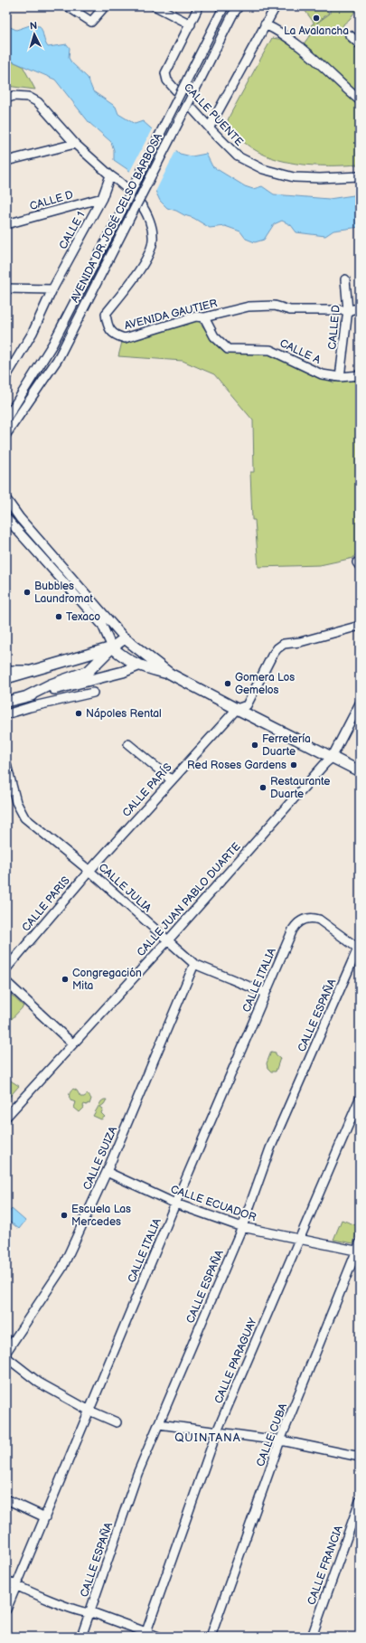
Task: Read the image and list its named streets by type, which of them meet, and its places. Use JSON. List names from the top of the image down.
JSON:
{
  "streets": {
    "street": [
      "CALLE PUENTE",
      "CALLE D",
      "AVENIDA DR. JOSÉ CELSO BARBOSA",
      "CALLE 1",
      "AVENIDA GAUTIER",
      "CALLE A",
      "CALLE PARÍS",
      "CALLE JULIA",
      "CALLE JUAN PABLO DUARTE",
      "CALLE PARIS",
      "CALLE ITALIA",
      "CALLE ESPAÑA",
      "CALLE SUIZA",
      "CALLE ECUADOR",
      "CALLE PARAGUAY",
      "CALLE CUBA",
      "CALLE FRANCIA"
    ]
  },
  "crossings": [
    ["CALLE D", "CALLE 1"],
    ["CALLE D", "AVENIDA GAUTIER"],
    ["CALLE D", "CALLE A"],
    ["CALLE 1", "AVENIDA GAUTIER"],
    ["AVENIDA GAUTIER", "CALLE A"],
    ["CALLE PARÍS", "CALLE JULIA"],
    ["CALLE PARÍS", "CALLE PARIS"],
    ["CALLE JULIA", "CALLE JUAN PABLO DUARTE"],
    ["CALLE JULIA", "CALLE PARIS"],
    ["CALLE JULIA", "CALLE ITALIA"],
    ["CALLE JULIA", "CALLE SUIZA"],
    ["CALLE ITALIA", "CALLE ESPAÑA"],
    ["CALLE ITALIA", "CALLE ECUADOR"],
    ["CALLE ESPAÑA", "CALLE ECUADOR"],
    ["CALLE SUIZA", "CALLE ECUADOR"],
    ["CALLE ECUADOR", "CALLE PARAGUAY"],
    ["CALLE ECUADOR", "CALLE CUBA"]
  ],
  "districts": ["QUINTANA"],
  "places": [
    "La Avalancha",
    "Bubbles Laundromat",
    "Texaco",
    "Gomera Los Gemelos",
    "Nápoles Rental",
    "Ferretería Duarte",
    "Red Roses Gardens",
    "Restaurante Duarte",
    "Congregación Mita",
    "Escuela Las Mercedes"
  ],
  "north": "top"
}
